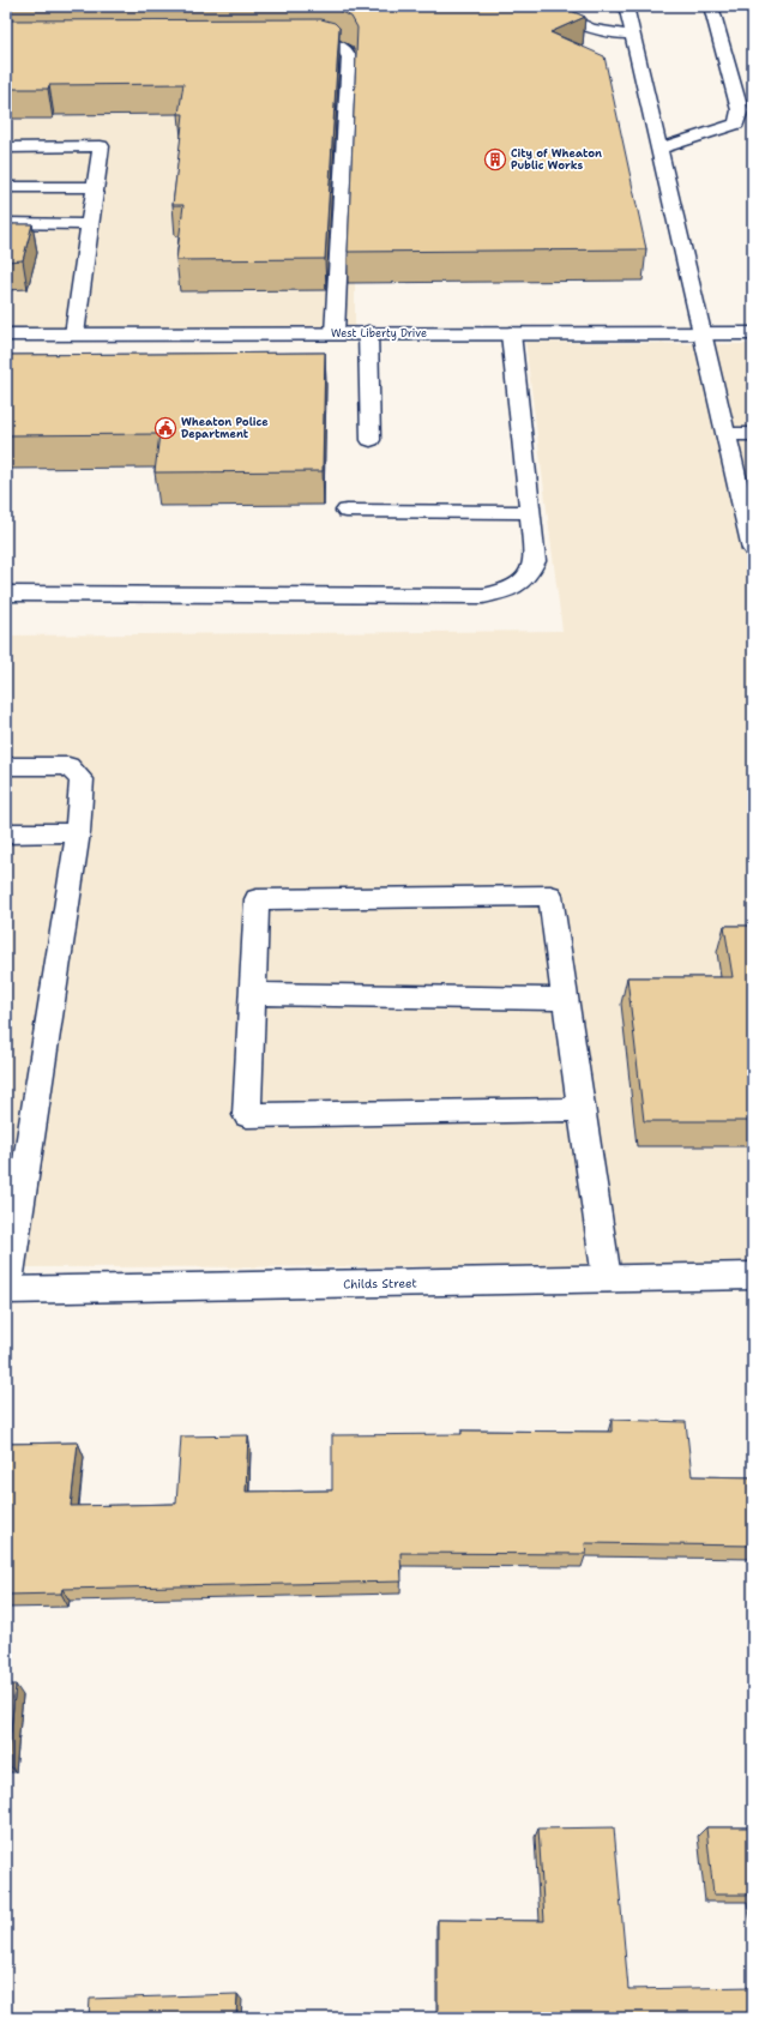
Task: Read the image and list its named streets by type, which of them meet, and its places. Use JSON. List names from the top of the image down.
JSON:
{
  "streets": {
    "street": ["West Liberty Drive", "Childs Street"]
  },
  "places": {
    "building": ["City of Wheaton Public Works"],
    "public building": ["Wheaton Police Department"]
  }
}
